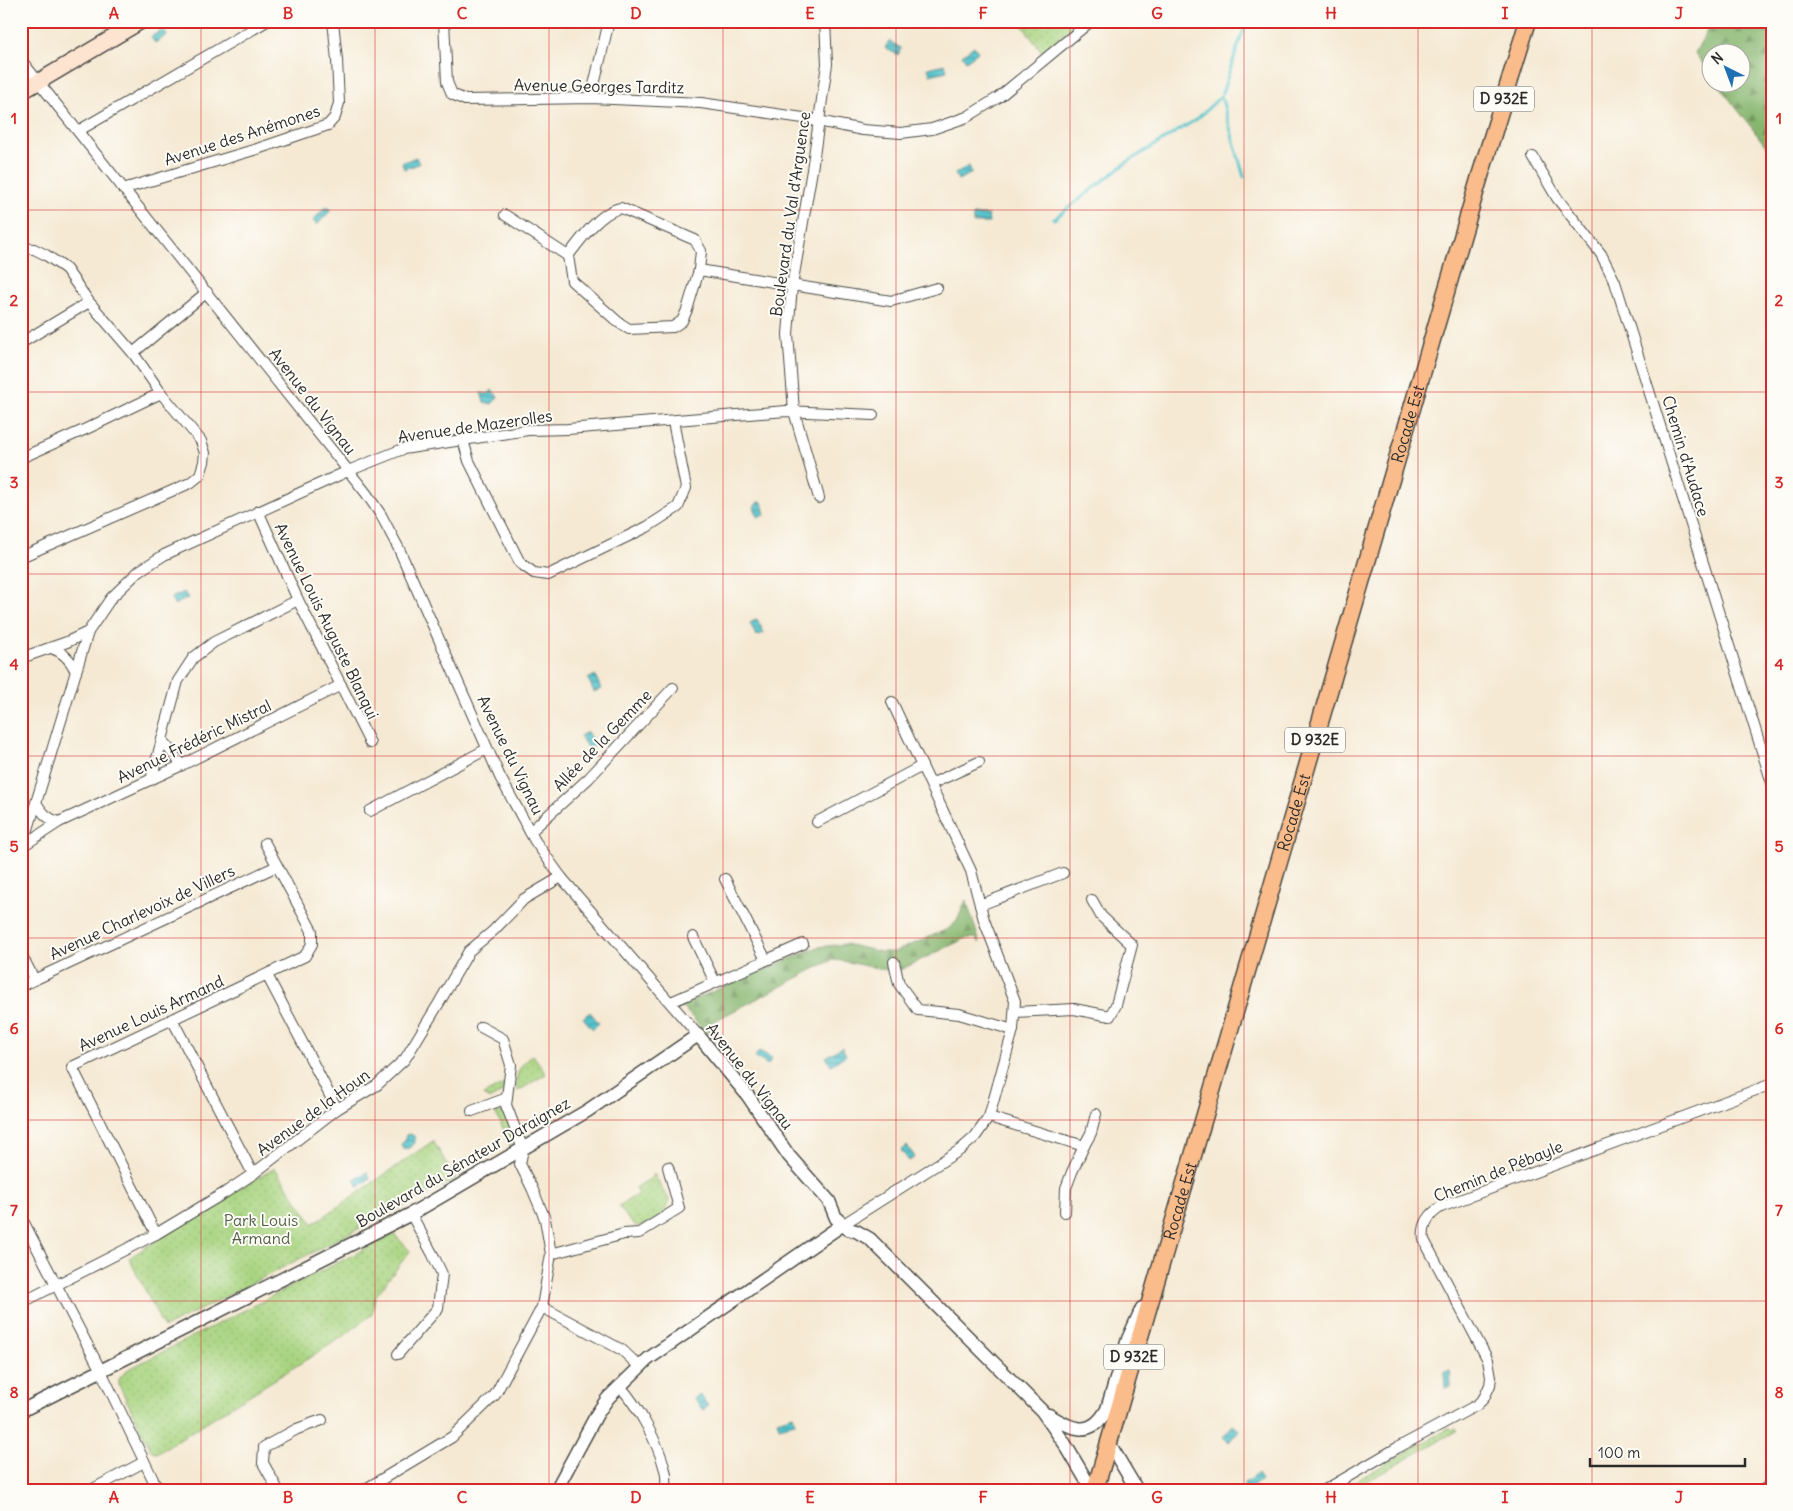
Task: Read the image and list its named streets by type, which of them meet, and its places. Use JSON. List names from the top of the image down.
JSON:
{
  "streets": {
    "main road": ["D 932E", "Rocade Est"],
    "street": [
      "Avenue Georges Tarditz",
      "Avenue des Anémones",
      "Boulevard du Val d'Arguence",
      "Avenue du Vignau",
      "Avenue de Mazerolles",
      "Chemin d'Audace",
      "Avenue Louis Auguste Blanqui",
      "Allée de la Gemme",
      "Avenue Frédéric Mistral",
      "Avenue Charlevoix de Villers",
      "Avenue Louis Armand",
      "Avenue de la Houn",
      "Boulevard du Sénateur Daraignez",
      "Chemin de Pébayle"
    ]
  },
  "crossings": [
    ["Avenue Georges Tarditz", "Boulevard du Val d'Arguence"],
    ["Avenue des Anémones", "Avenue du Vignau"],
    ["Boulevard du Val d'Arguence", "Avenue de Mazerolles"],
    ["Avenue du Vignau", "Avenue de Mazerolles"],
    ["Avenue du Vignau", "Allée de la Gemme"],
    ["Avenue du Vignau", "Avenue de la Houn"],
    ["Avenue du Vignau", "Boulevard du Sénateur Daraignez"],
    ["Avenue de Mazerolles", "Avenue Louis Auguste Blanqui"],
    ["Avenue Louis Auguste Blanqui", "Avenue Frédéric Mistral"],
    ["Avenue Charlevoix de Villers", "Avenue Louis Armand"],
    ["Avenue Louis Armand", "Avenue de la Houn"]
  ],
  "parks": ["Park Louis Armand"],
  "scale_bar": "100 m",
  "north": "top left",
  "grid": {
    "columns": [
      "A",
      "B",
      "C",
      "D",
      "E",
      "F",
      "G",
      "H",
      "I",
      "J"
    ],
    "rows": [
      "1",
      "2",
      "3",
      "4",
      "5",
      "6",
      "7",
      "8"
    ]
  }
}
